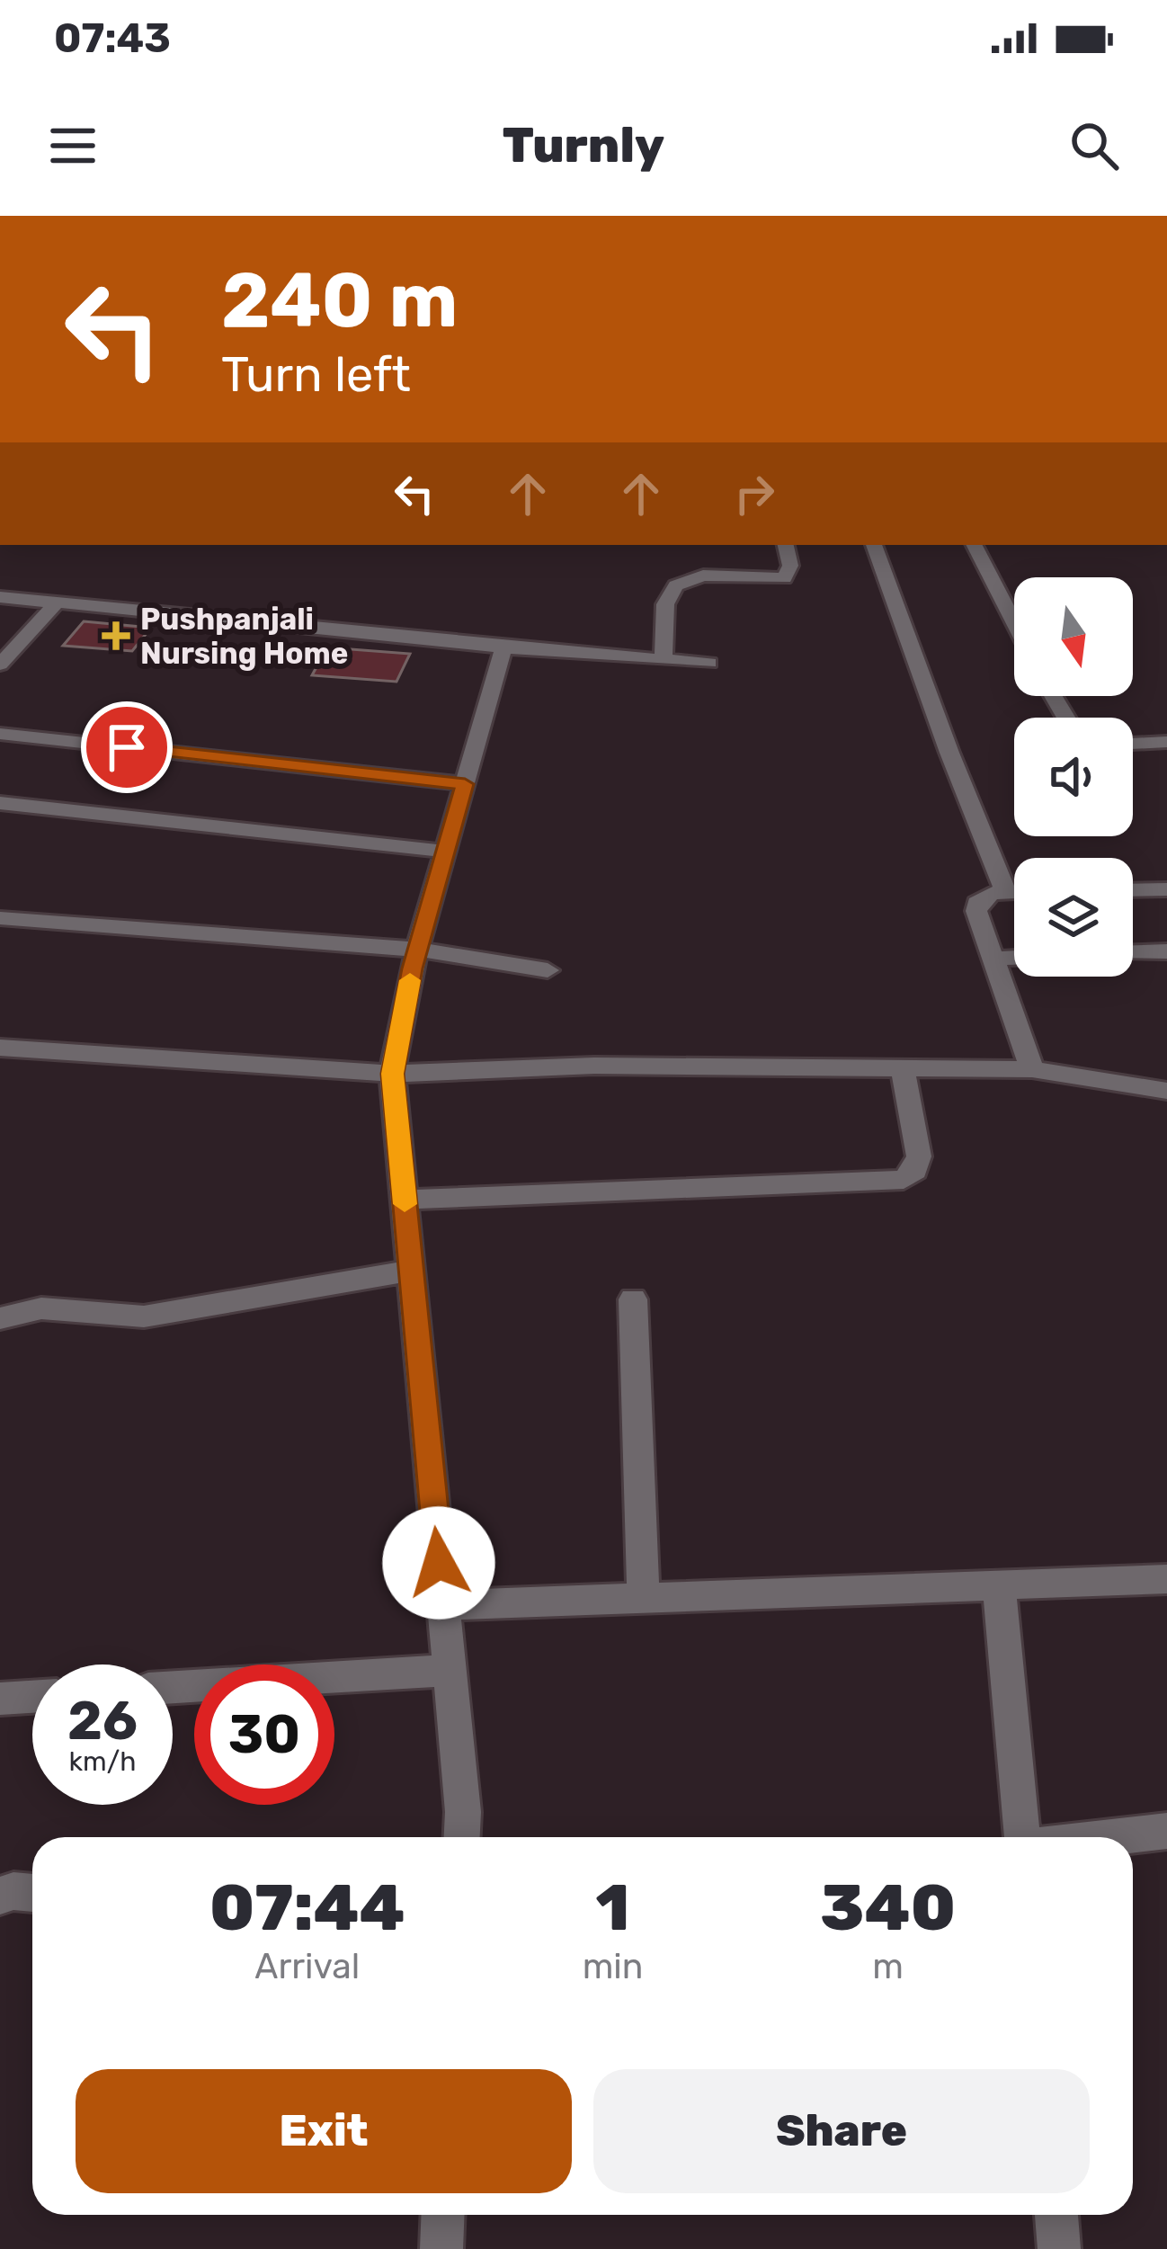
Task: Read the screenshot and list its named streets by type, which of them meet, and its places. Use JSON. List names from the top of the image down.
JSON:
{
  "places": {
    "health": ["Pushpanjali Nursing Home"]
  },
  "north": "bottom",
  "page": {
    "status": "07:43",
    "header": "Turnly",
    "turn": ["240 m", "Turn left"],
    "speed": "26 km/h",
    "limit": "30",
    "eta": [
      "07:44",
      "Arrival",
      "1",
      "min",
      "340",
      "m"
    ],
    "buttons": ["Exit", "Share"]
  }
}
